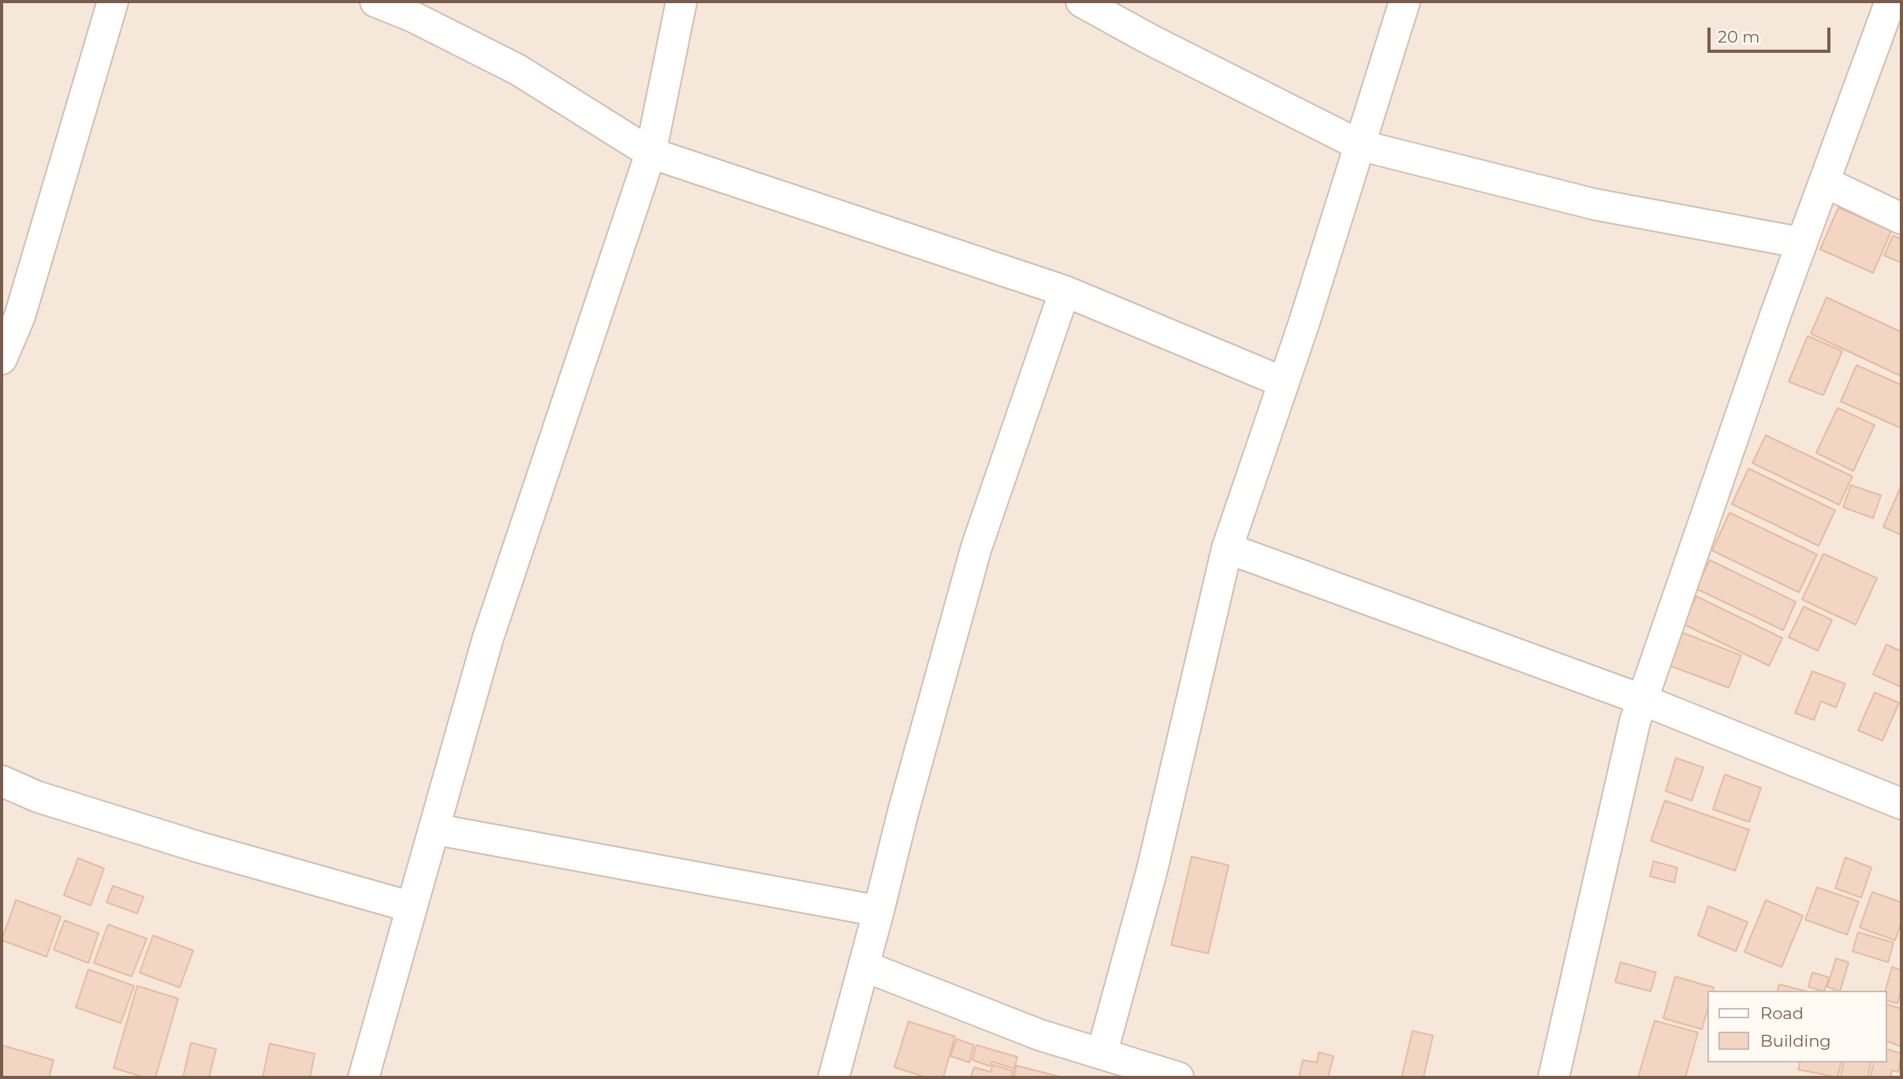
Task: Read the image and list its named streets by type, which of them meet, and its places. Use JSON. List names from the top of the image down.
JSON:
{
  "legend": ["Road", "Building"],
  "scale_bar": "20 m"
}
